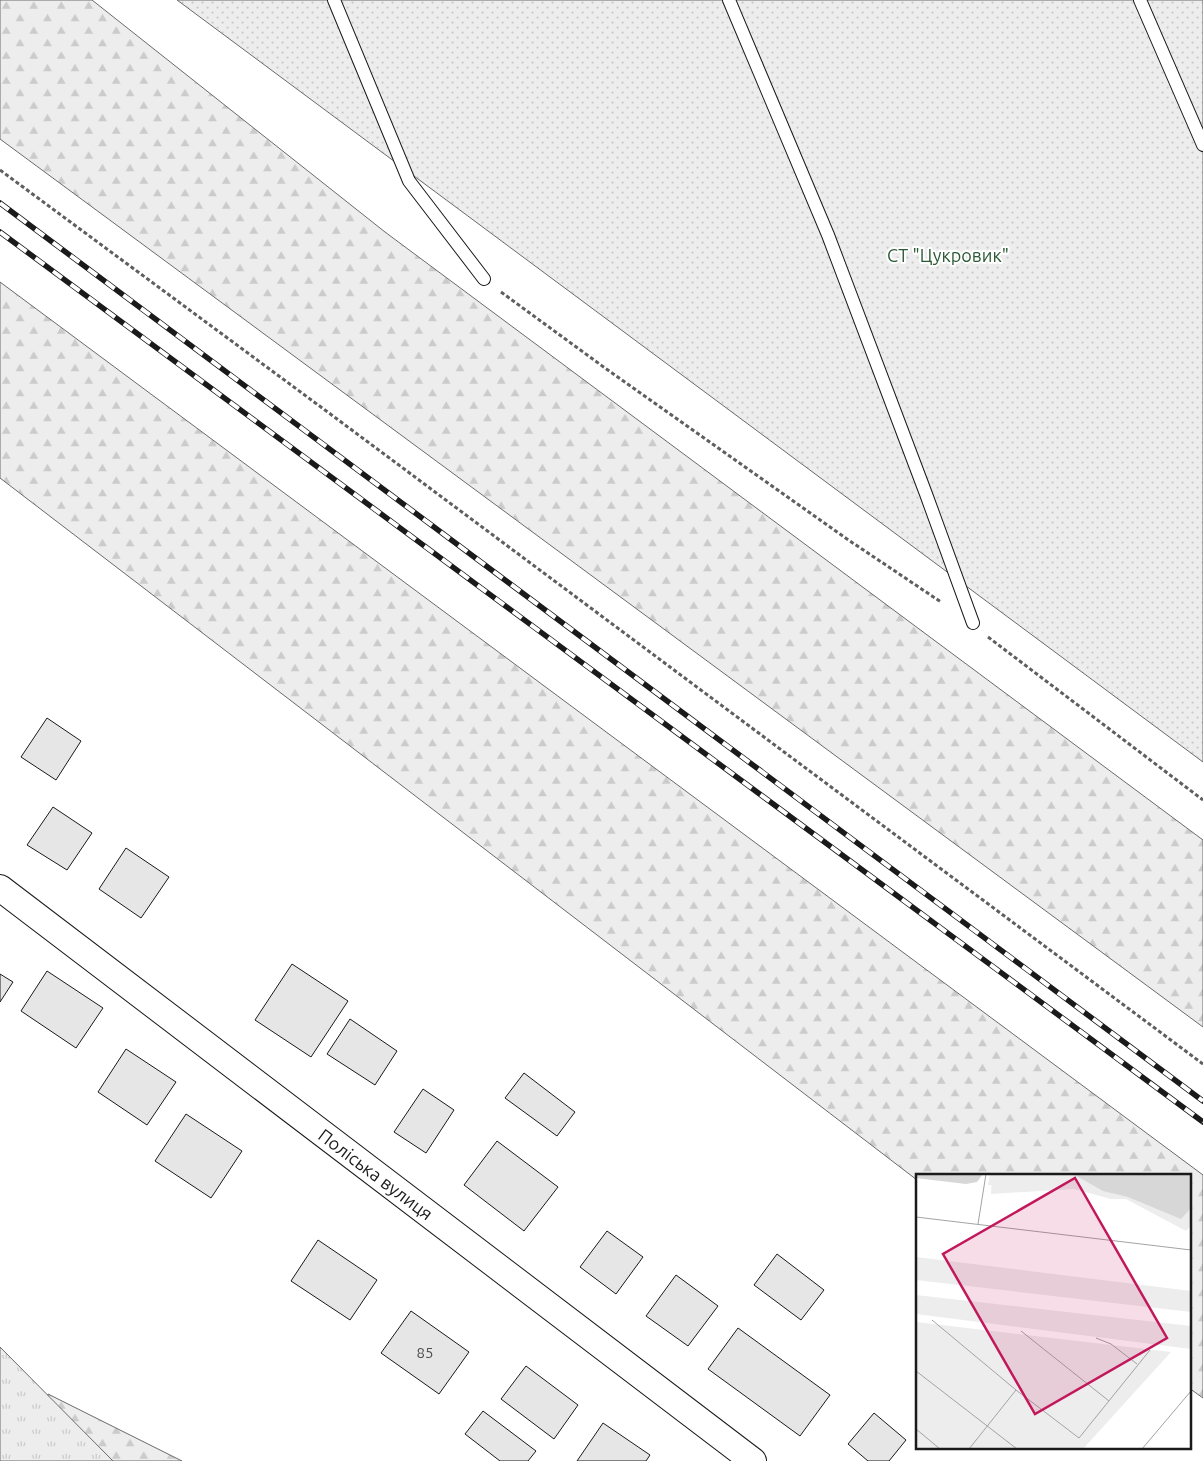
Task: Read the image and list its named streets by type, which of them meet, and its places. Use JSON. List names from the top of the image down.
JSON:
{
  "streets": {
    "street": ["Поліська вулиця"]
  },
  "parks": ["СТ \"Цукровик\""],
  "house_numbers": ["85"]
}
